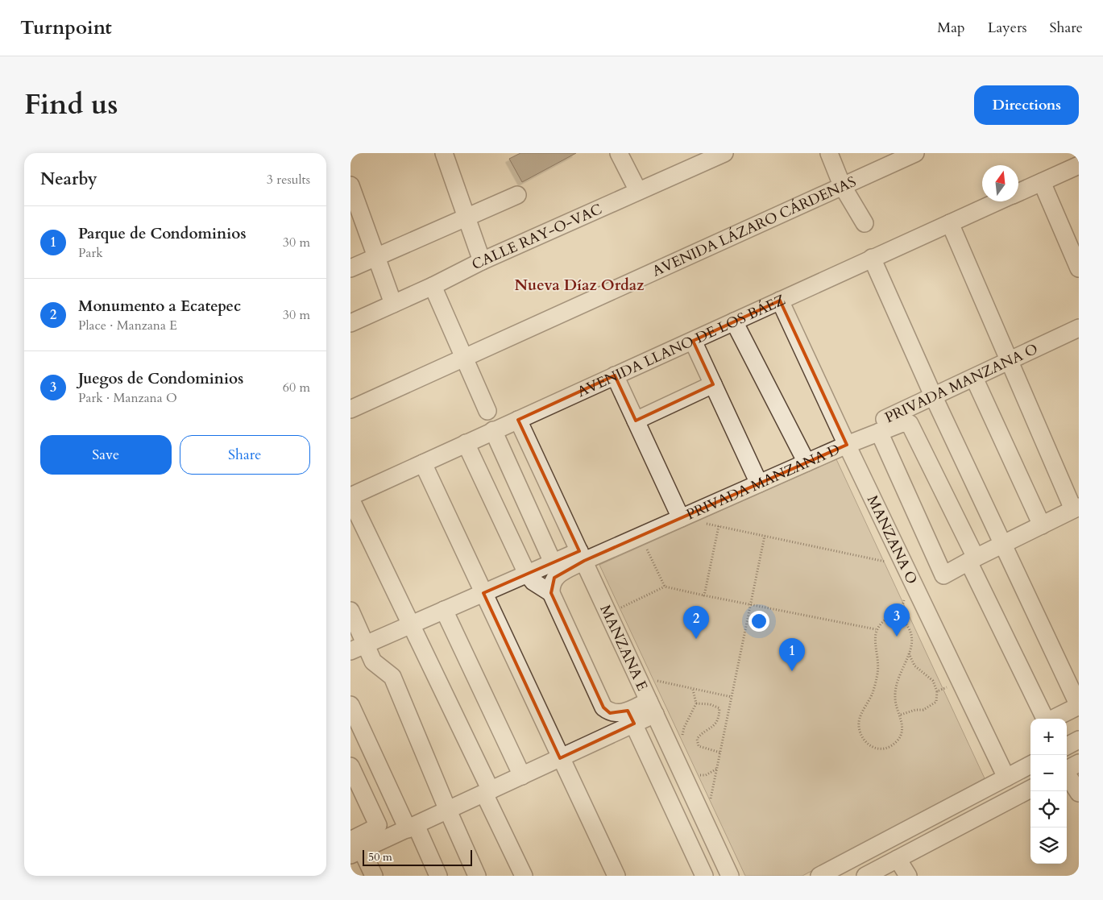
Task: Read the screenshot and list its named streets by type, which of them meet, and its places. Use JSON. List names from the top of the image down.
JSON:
{
  "streets": {
    "street": [
      "AVENIDA LÁZARO CÁRDENAS",
      "CALLE RAY-O-VAC",
      "AVENIDA LLANO DE LOS BÁEZ",
      "PRIVADA MANZANA O",
      "PRIVADA MANZANA D",
      "MANZANA O",
      "MANZANA E"
    ]
  },
  "crossings": [
    ["AVENIDA LLANO DE LOS BÁEZ", "PRIVADA MANZANA D"],
    ["AVENIDA LLANO DE LOS BÁEZ", "MANZANA O"],
    ["AVENIDA LLANO DE LOS BÁEZ", "MANZANA E"],
    ["PRIVADA MANZANA O", "PRIVADA MANZANA D"],
    ["PRIVADA MANZANA O", "MANZANA O"],
    ["PRIVADA MANZANA D", "MANZANA O"],
    ["PRIVADA MANZANA D", "MANZANA E"]
  ],
  "districts": ["Nueva Díaz Ordaz"],
  "scale_bar": "50 m",
  "north": "top",
  "page": {
    "header": "Turnpoint",
    "nav": ["Map", "Layers", "Share"],
    "title": "Find us",
    "buttons": [
      "Directions",
      ["Save", "Share"]
    ],
    "heading": ["Nearby", "3 results"],
    "list": [
      {
        "mark": "1",
        "name": "Parque de Condominios",
        "note": "Park",
        "value": "30 m"
      },
      {
        "mark": "2",
        "name": "Monumento a Ecatepec",
        "note": "Place · Manzana E",
        "value": "30 m"
      },
      {
        "mark": "3",
        "name": "Juegos de Condominios",
        "note": "Park · Manzana O",
        "value": "60 m"
      }
    ],
    "pins": ["3", "2", "1"],
    "map_buttons": ["+", "−"],
    "scale": "50 m"
  }
}
